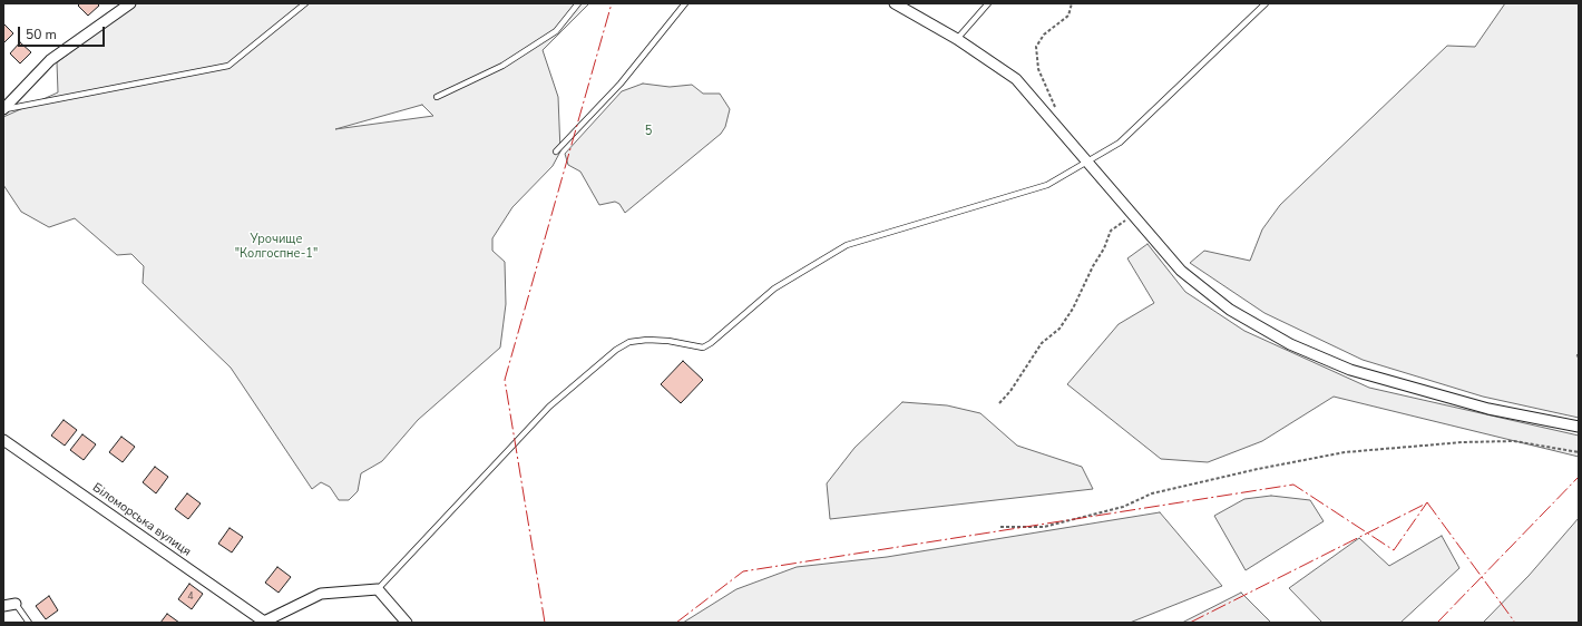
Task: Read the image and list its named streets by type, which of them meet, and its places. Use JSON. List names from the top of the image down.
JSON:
{
  "streets": {
    "street": ["Біломорська вулиця"]
  },
  "parks": ["5", "Урочище \"Колгоспне-1\""],
  "house_numbers": ["4"],
  "scale_bar": "50 m"
}
